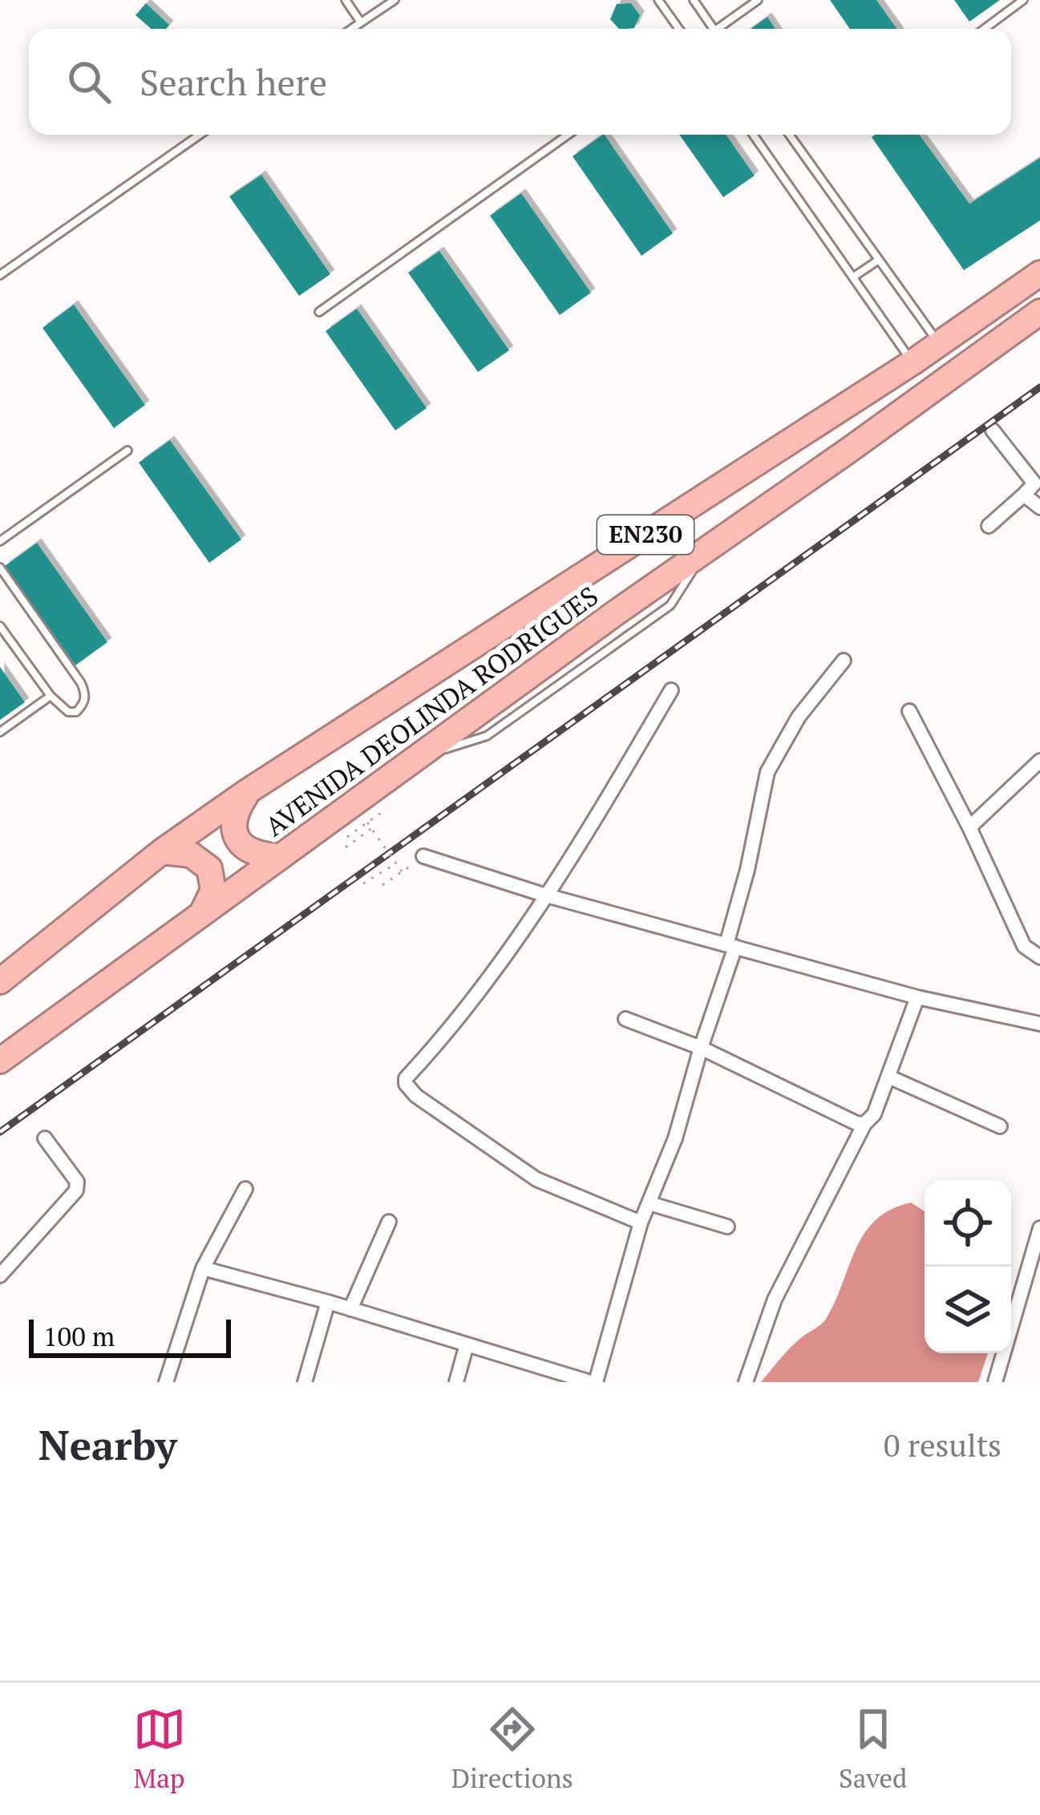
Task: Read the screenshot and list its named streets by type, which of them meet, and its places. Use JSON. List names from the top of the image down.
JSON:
{
  "streets": {
    "highway": ["EN230", "AVENIDA DEOLINDA RODRIGUES"]
  },
  "scale_bar": "100 m",
  "page": {
    "search": "Search here",
    "scale": "100 m",
    "heading": ["Nearby", "0 results"],
    "nav": ["Map", "Directions", "Saved"]
  }
}
